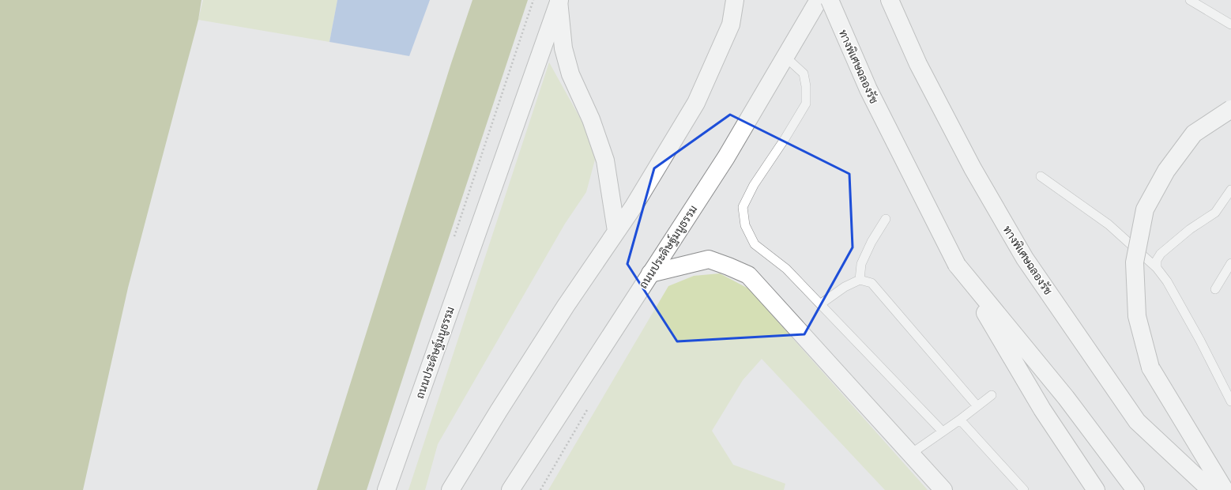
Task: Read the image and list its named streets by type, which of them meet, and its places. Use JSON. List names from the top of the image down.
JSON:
{
  "streets": {
    "main road": ["ทางพิเศษฉลองรัช", "ถนนประดิษฐ์มนูธรรม"]
  }
}
